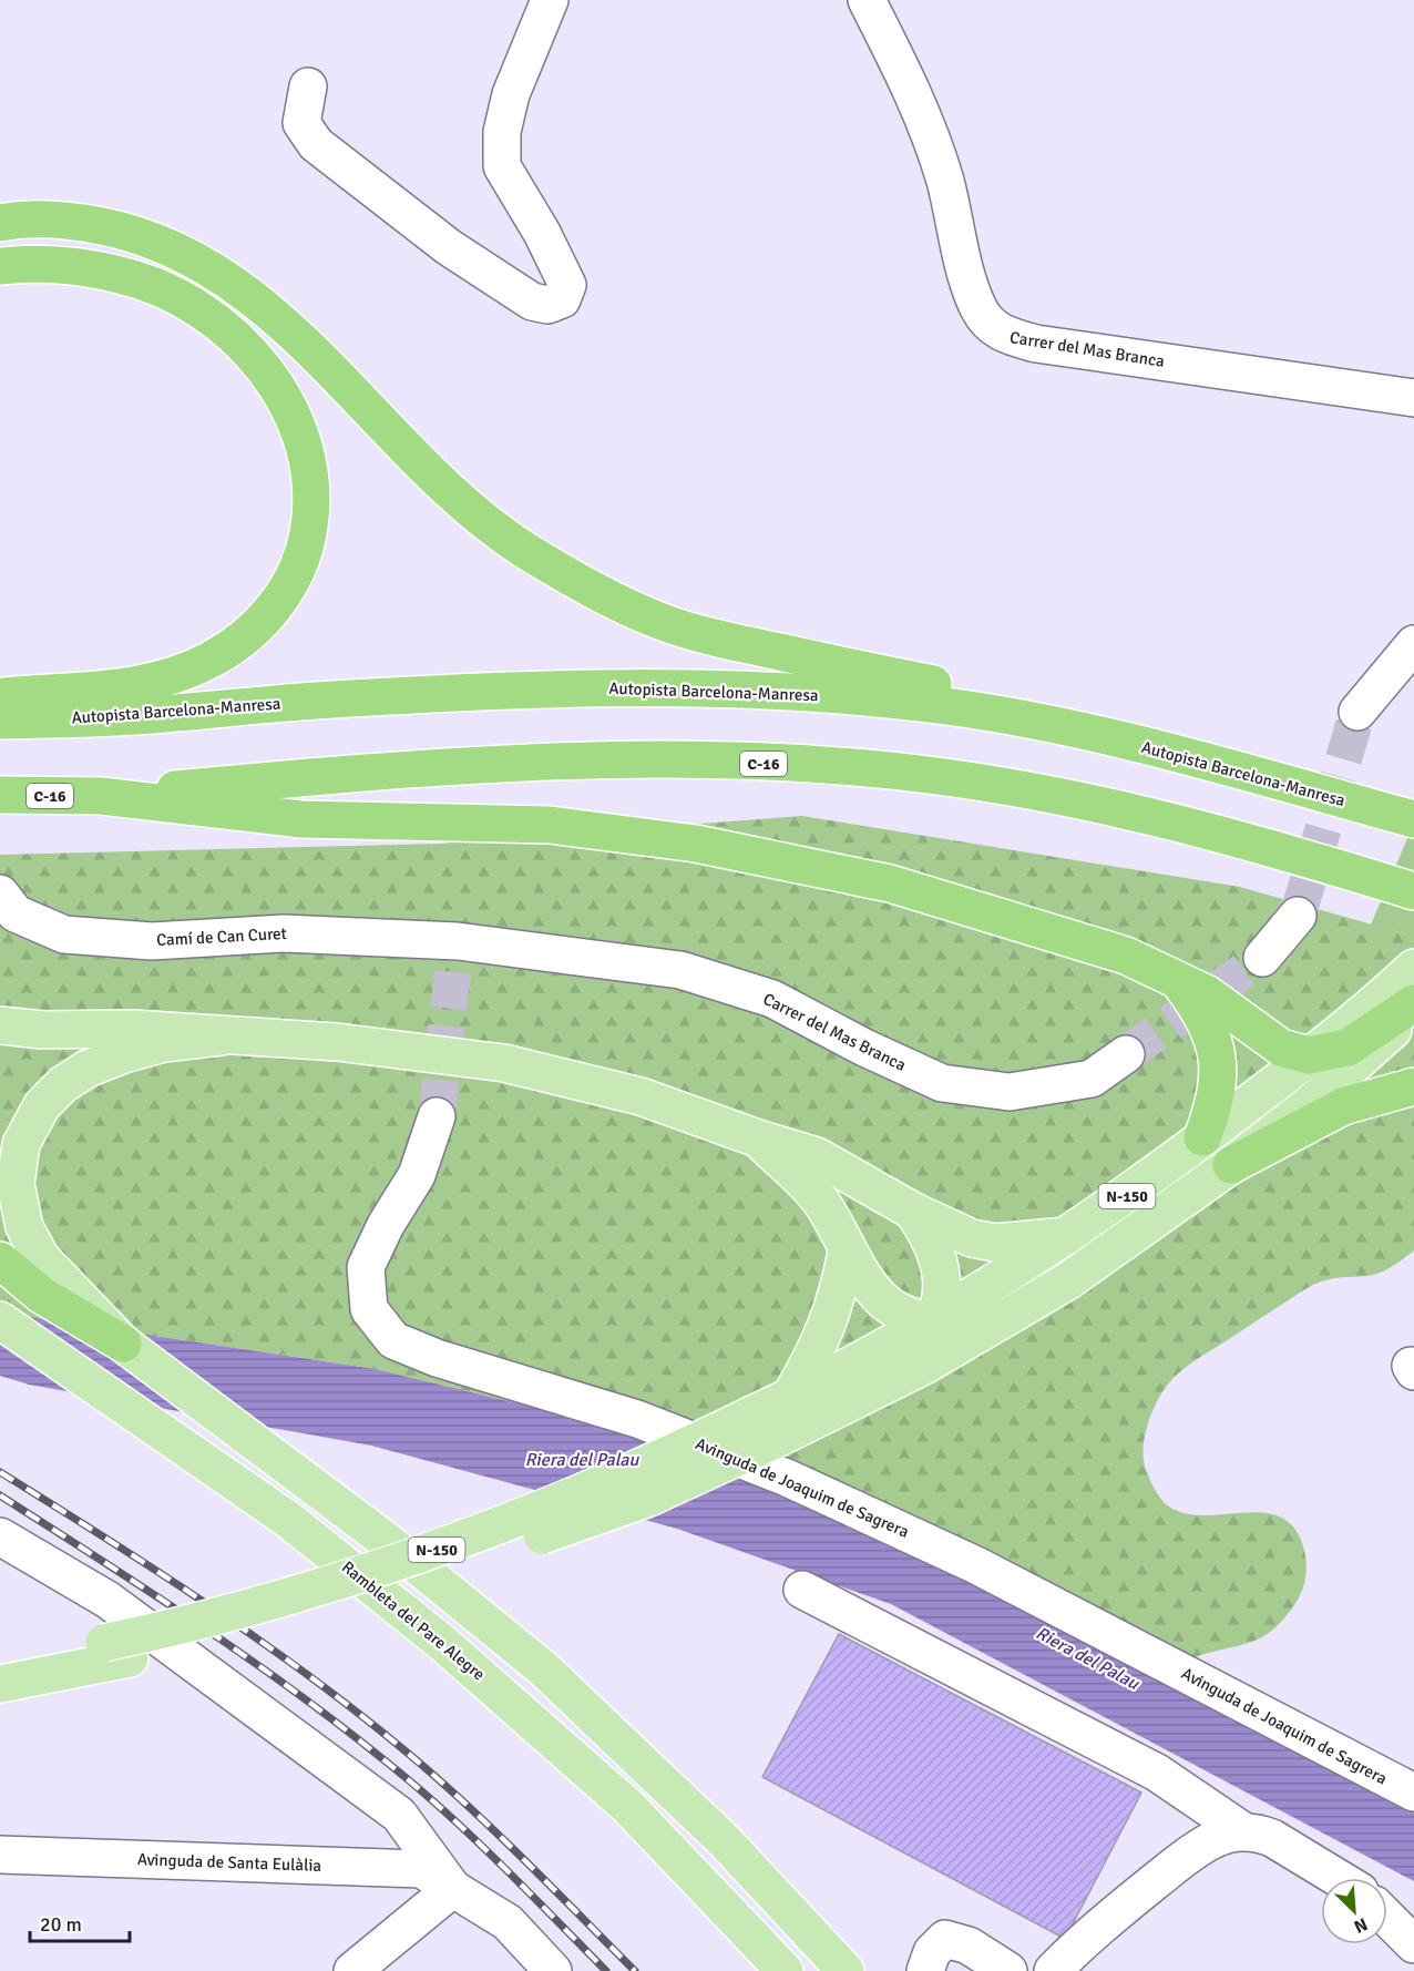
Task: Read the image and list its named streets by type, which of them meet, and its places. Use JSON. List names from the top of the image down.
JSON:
{
  "streets": {
    "highway": ["Autopista Barcelona-Manresa", "C-16"],
    "main road": ["N-150", "Rambleta del Pare Alegre"],
    "street": [
      "Carrer del Mas Branca",
      "Camí de Can Curet",
      "Avinguda de Joaquim de Sagrera",
      "Avinguda de Santa Eulàlia"
    ]
  },
  "crossings": [
    ["Carrer del Mas Branca", "Camí de Can Curet"]
  ],
  "water": ["Riera del Palau"],
  "scale_bar": "20 m",
  "north": "bottom right"
}
